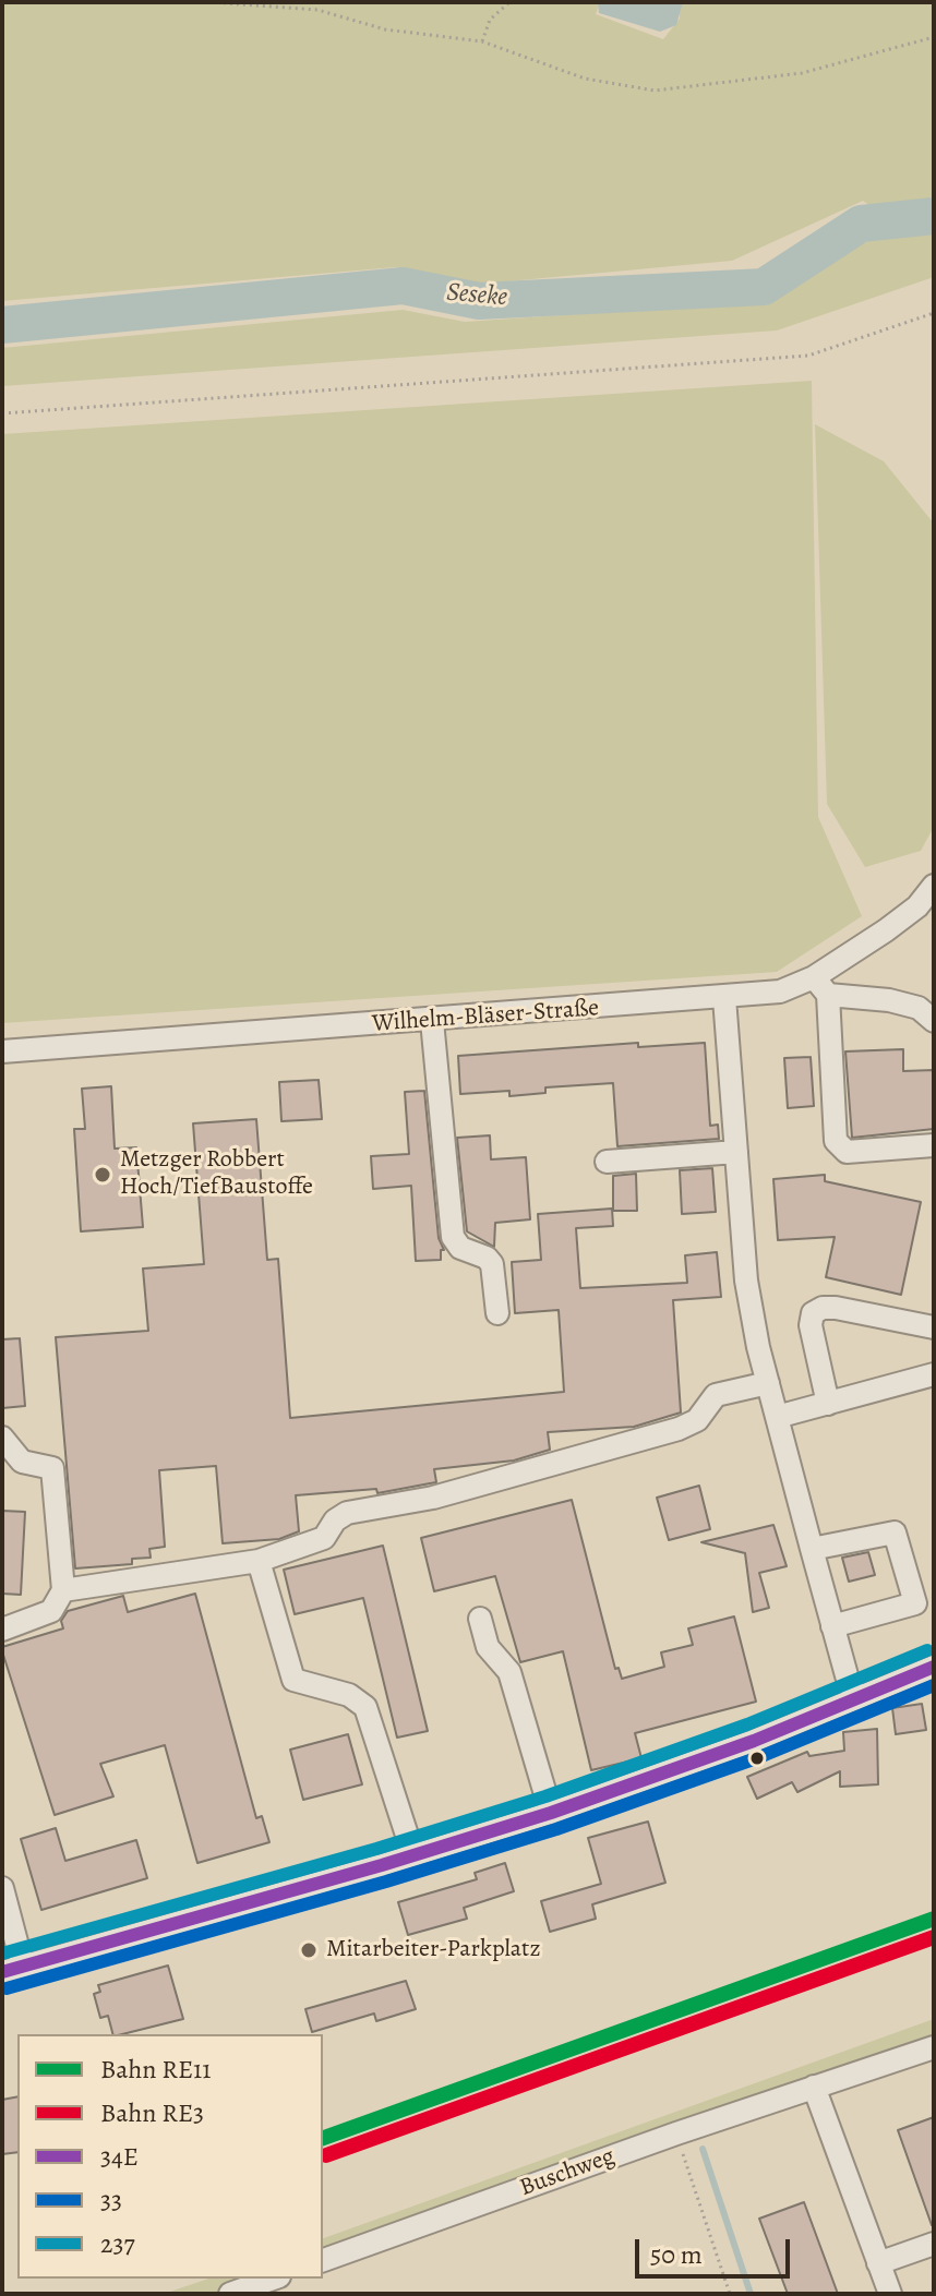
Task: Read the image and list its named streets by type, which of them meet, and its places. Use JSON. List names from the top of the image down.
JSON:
{
  "streets": {
    "street": ["Wilhelm-Bläser-Straße", "Buschweg"]
  },
  "water": ["Seseke"],
  "places": ["Metzger Robbert Hoch/TiefBaustoffe", "Mitarbeiter-Parkplatz"],
  "lines": [
    "transit line 237",
    "transit line 34E",
    "transit line 33",
    "rail line RE11",
    "rail line RE3"
  ],
  "legend": [
    "Bahn RE11",
    "Bahn RE3",
    "34E",
    "33",
    "237"
  ],
  "scale_bar": "50 m"
}
